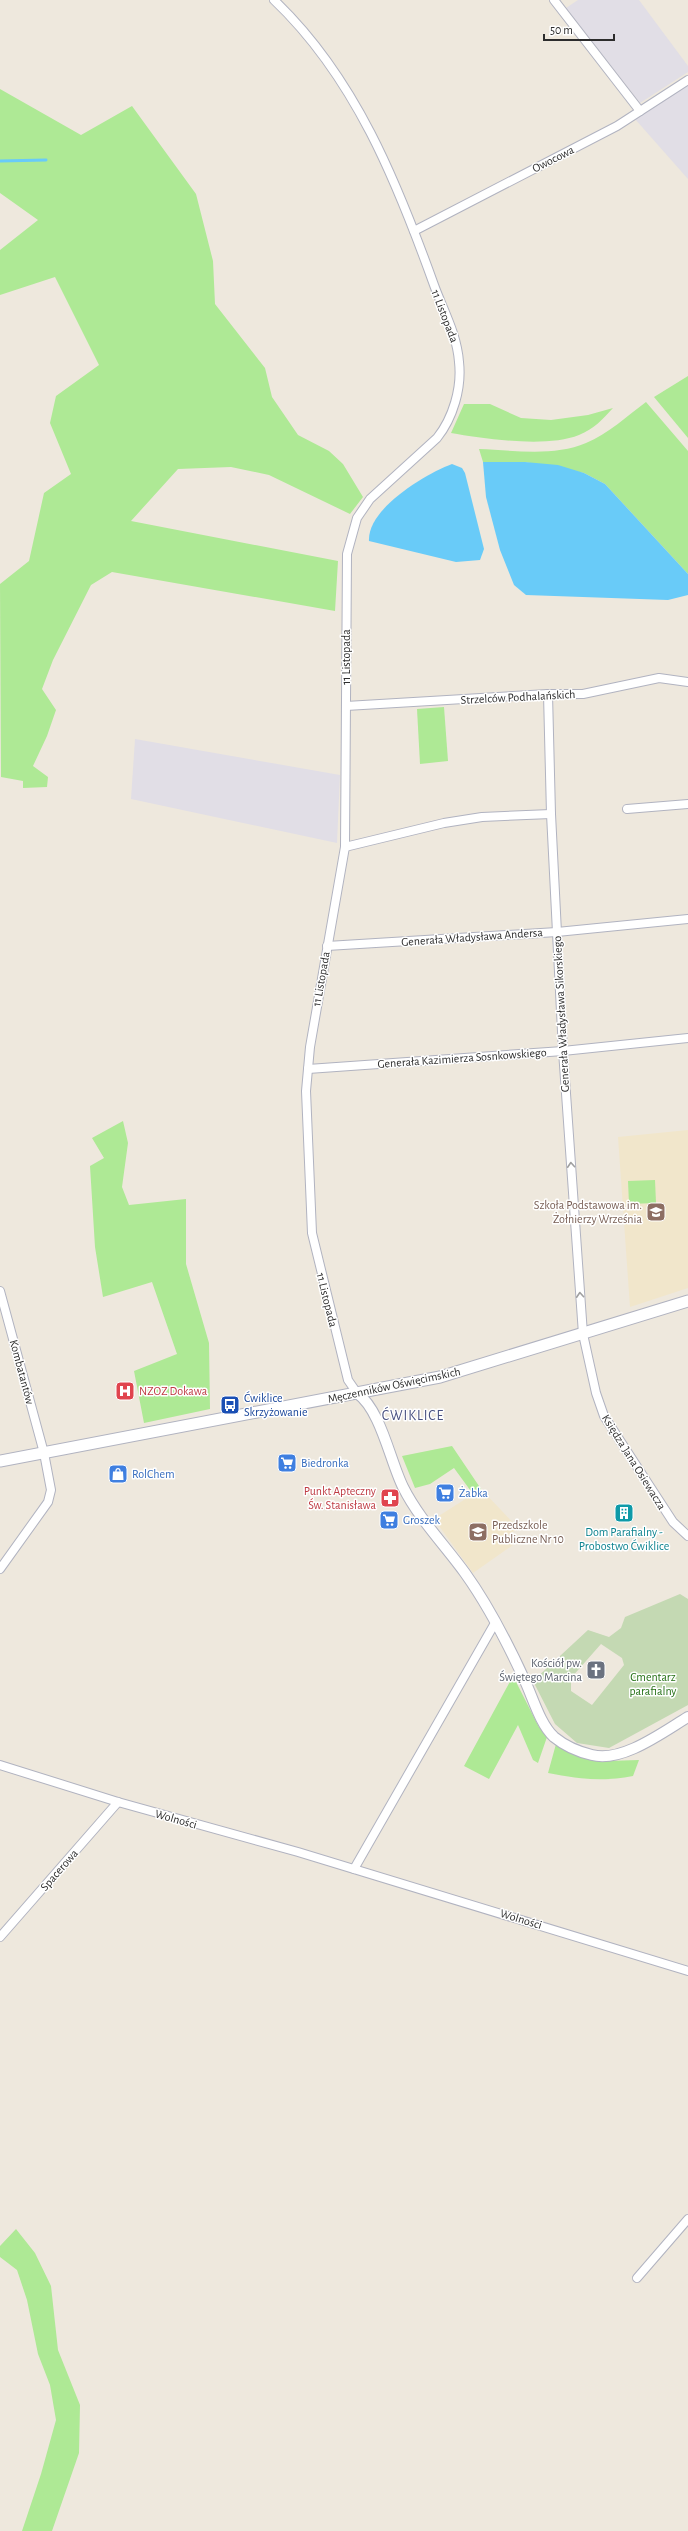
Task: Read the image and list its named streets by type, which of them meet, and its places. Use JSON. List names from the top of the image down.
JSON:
{
  "streets": {
    "main road": ["Męczenników Oświęcimskich"],
    "street": [
      "Owocowa",
      "11 Listopada",
      "Strzelców Podhalańskich",
      "Generała Władysława Andersa",
      "Generała Władysława Sikorskiego",
      "Generała Kazimierza Sosnkowskiego",
      "Kombatantów",
      "Księdza Jana Osiewacza",
      "Wolności",
      "Spacerowa"
    ]
  },
  "crossings": [
    ["Owocowa", "11 Listopada"],
    ["11 Listopada", "Strzelców Podhalańskich"],
    ["11 Listopada", "Generała Władysława Andersa"],
    ["11 Listopada", "Generała Kazimierza Sosnkowskiego"],
    ["11 Listopada", "Męczenników Oświęcimskich"],
    ["Strzelców Podhalańskich", "Generała Władysława Sikorskiego"],
    ["Generała Władysława Andersa", "Generała Władysława Sikorskiego"],
    ["Generała Władysława Sikorskiego", "Generała Kazimierza Sosnkowskiego"],
    ["Generała Władysława Sikorskiego", "Męczenników Oświęcimskich"],
    ["Generała Władysława Sikorskiego", "Księdza Jana Osiewacza"],
    ["Kombatantów", "Męczenników Oświęcimskich"],
    ["Męczenników Oświęcimskich", "Księdza Jana Osiewacza"],
    ["Wolności", "Spacerowa"]
  ],
  "one_way": ["Generała Władysława Sikorskiego"],
  "districts": ["ĆWIKLICE"],
  "parks": ["Cmentarz parafialny"],
  "places": {
    "school or university": ["Szkoła Podstawowa im. Żołnierzy Września", "Przedszkole Publiczne Nr 10"],
    "hospital": ["NZOZ Dokawa"],
    "bus stop": ["Ćwiklice Skrzyżowanie"],
    "supermarket": ["Biedronka", "Żabka", "Groszek"],
    "shop": ["RolChem"],
    "pharmacy": ["Punkt Apteczny Św. Stanisława"],
    "building": ["Dom Parafialny - Probostwo Ćwiklice"],
    "church": ["Kościół pw. Świętego Marcina"]
  },
  "scale_bar": "50 m"
}
